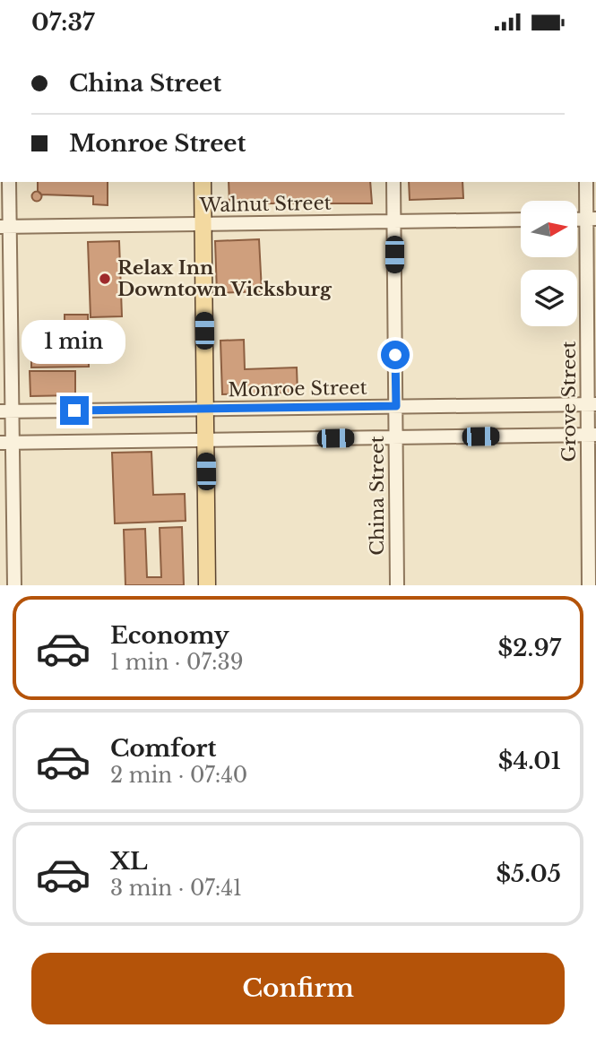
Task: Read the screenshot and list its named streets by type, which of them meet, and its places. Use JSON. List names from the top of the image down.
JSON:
{
  "streets": {
    "street": [
      "Walnut Street",
      "Monroe Street",
      "Grove Street",
      "China Street"
    ]
  },
  "crossings": [
    ["Walnut Street", "China Street"],
    ["Monroe Street", "Grove Street"],
    ["Monroe Street", "China Street"]
  ],
  "places": ["Relax Inn Downtown Vicksburg"],
  "north": "right",
  "page": {
    "status": "07:37",
    "banner": ["China Street", "Monroe Street"],
    "bubble": "1 min",
    "list": [
      {
        "name": "Economy",
        "note": "1 min · 07:39",
        "value": "$2.97"
      },
      {
        "name": "Comfort",
        "note": "2 min · 07:40",
        "value": "$4.01"
      },
      {
        "name": "XL",
        "note": "3 min · 07:41",
        "value": "$5.05"
      }
    ],
    "buttons": "Confirm"
  }
}
